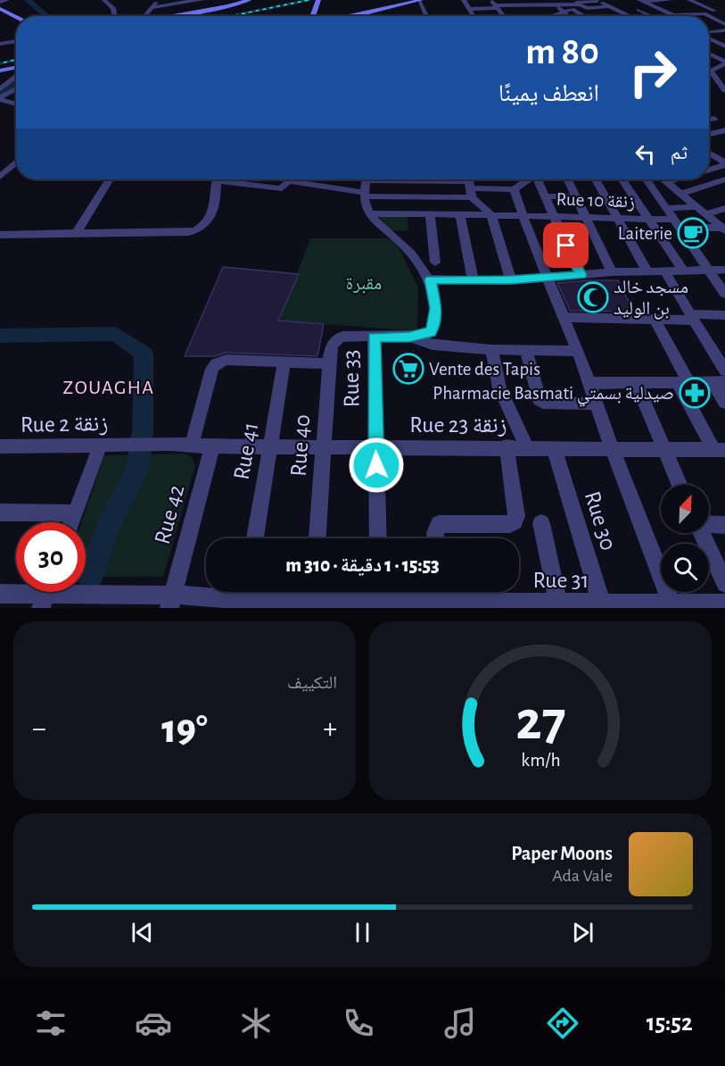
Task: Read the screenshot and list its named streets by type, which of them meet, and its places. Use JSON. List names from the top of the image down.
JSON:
{
  "streets": {
    "street": [
      "Rue 10 زنقة",
      "Rue 33",
      "Rue 2 زنقة",
      "Rue 23 زنقة",
      "Rue 40",
      "Rue 41",
      "Rue 42",
      "Rue 30",
      "Rue 31"
    ]
  },
  "crossings": [
    ["Rue 33", "Rue 23 زنقة"],
    ["Rue 33", "Rue 40"],
    ["Rue 2 زنقة", "Rue 23 زنقة"],
    ["Rue 23 زنقة", "Rue 40"],
    ["Rue 23 زنقة", "Rue 41"],
    ["Rue 23 زنقة", "Rue 42"],
    ["Rue 23 زنقة", "Rue 30"],
    ["Rue 42", "Rue 31"],
    ["Rue 30", "Rue 31"]
  ],
  "districts": ["ZOUAGHA"],
  "parks": ["مقبرة"],
  "places": {
    "cafe": ["Laiterie"],
    "mosque": ["مسجد خالد بن الوليد"],
    "supermarket": ["Vente des Tapis"],
    "pharmacy": ["Pharmacie Basmati صيدلية بسمتي"]
  },
  "north": "top right",
  "page": {
    "turn": ["80 m", "انعطف يمينًا"],
    "then": "ثم",
    "limit": "30",
    "trip": "15:53 · 1 دقيقة · 310 m",
    "tile": "التكييف",
    "heat": ["−", "19°", "+"],
    "song": ["Paper Moons", "Ada Vale"],
    "tabs": "15:52",
    "gauge": ["27", "km/h"]
  }
}
